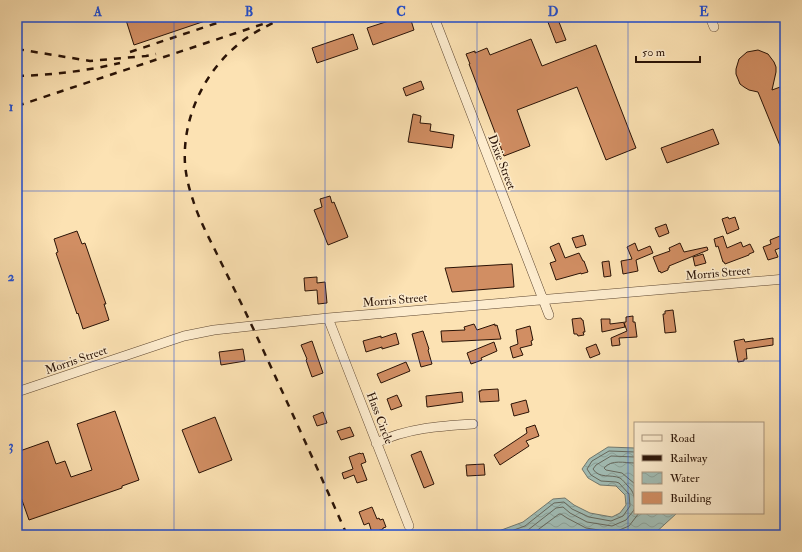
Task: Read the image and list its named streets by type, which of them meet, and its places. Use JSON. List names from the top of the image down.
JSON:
{
  "streets": {
    "street": ["Dixie Street", "Morris Street", "Hass Circle"]
  },
  "crossings": [
    ["Dixie Street", "Morris Street"],
    ["Morris Street", "Hass Circle"]
  ],
  "legend": [
    "Road",
    "Railway",
    "Water",
    "Building"
  ],
  "scale_bar": "50 m",
  "grid": {
    "columns": [
      "A",
      "B",
      "C",
      "D",
      "E"
    ],
    "rows": ["1", "2", "3"]
  }
}
